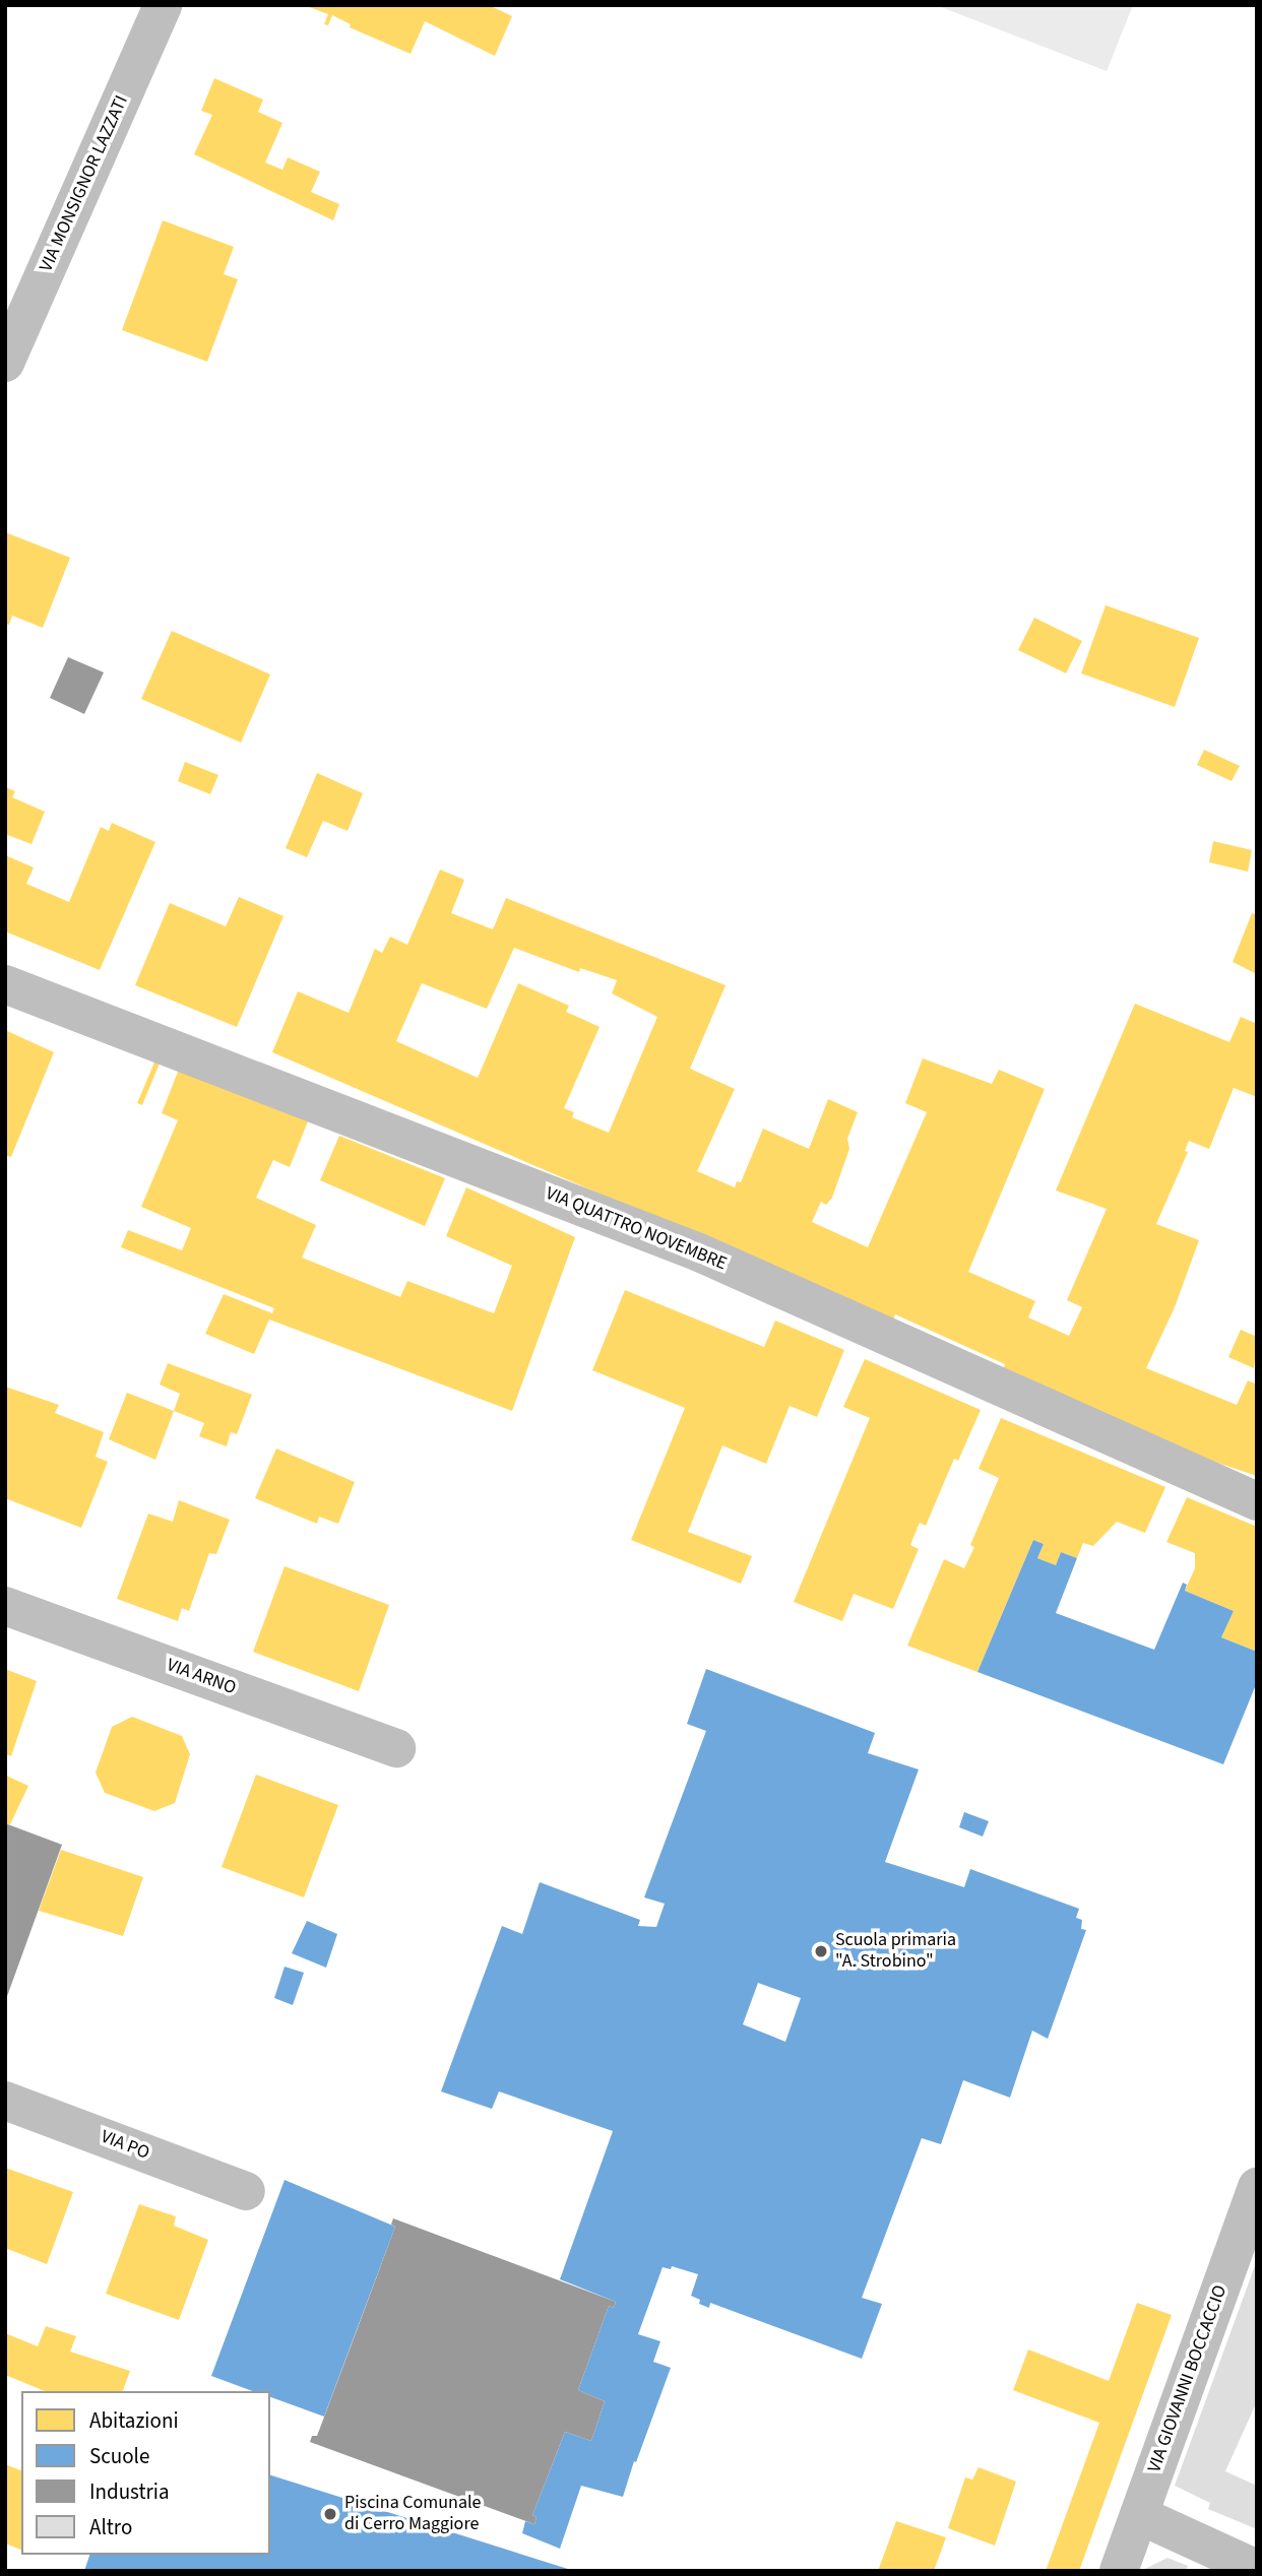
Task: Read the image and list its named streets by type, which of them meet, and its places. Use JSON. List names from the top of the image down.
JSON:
{
  "streets": {
    "street": [
      "VIA MONSIGNOR LAZZATI",
      "VIA QUATTRO NOVEMBRE",
      "VIA ARNO",
      "VIA PO",
      "VIA GIOVANNI BOCCACCIO"
    ]
  },
  "places": ["Scuola primaria \"A. Strobino\"", "Piscina Comunale di Cerro Maggiore"],
  "legend": [
    "Abitazioni",
    "Scuole",
    "Industria",
    "Altro"
  ]
}
